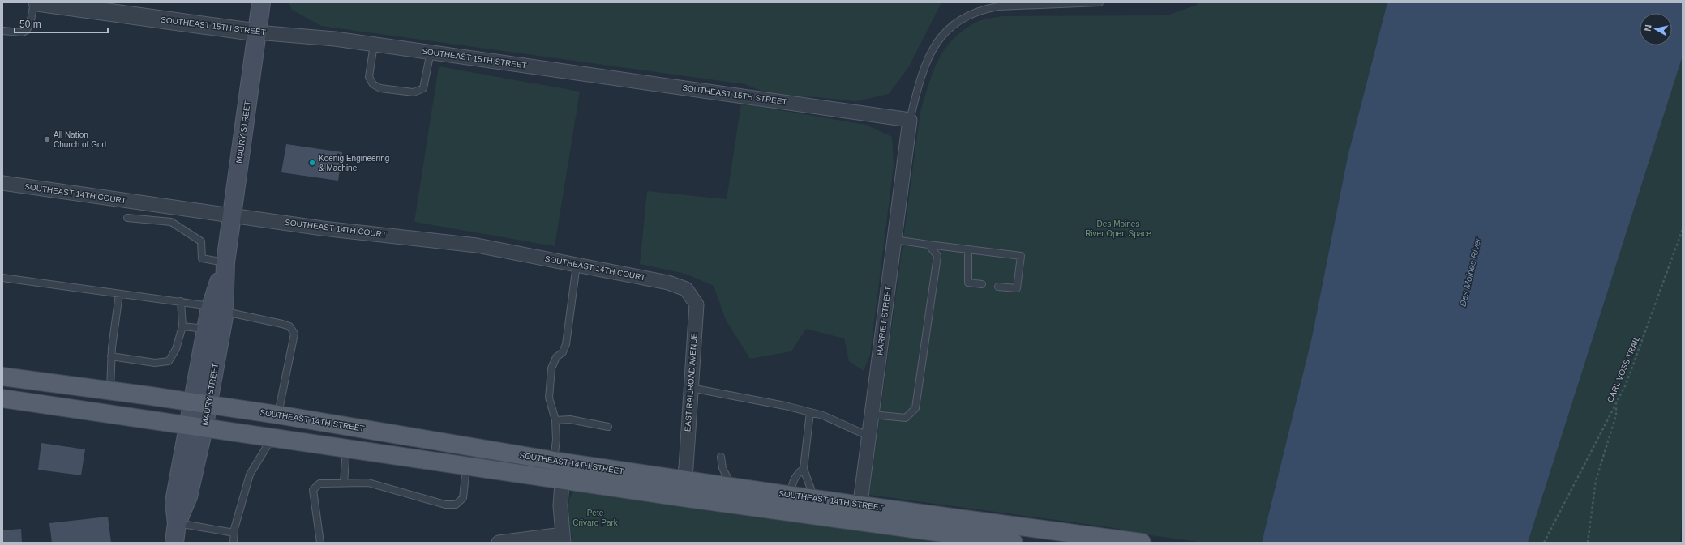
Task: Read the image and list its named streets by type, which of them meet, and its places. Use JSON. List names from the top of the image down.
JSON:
{
  "streets": {
    "main road": ["MAURY STREET", "SOUTHEAST 14TH STREET"],
    "street": [
      "SOUTHEAST 15TH STREET",
      "SOUTHEAST 14TH COURT",
      "HARRIET STREET",
      "EAST RAILROAD AVENUE"
    ],
    "path": ["CARL VOSS TRAIL"]
  },
  "crossings": [
    ["SOUTHEAST 15TH STREET", "MAURY STREET"],
    ["SOUTHEAST 15TH STREET", "HARRIET STREET"],
    ["MAURY STREET", "SOUTHEAST 14TH COURT"],
    ["MAURY STREET", "SOUTHEAST 14TH STREET"],
    ["SOUTHEAST 14TH COURT", "EAST RAILROAD AVENUE"],
    ["HARRIET STREET", "SOUTHEAST 14TH STREET"],
    ["EAST RAILROAD AVENUE", "SOUTHEAST 14TH STREET"]
  ],
  "water": ["Des Moines River"],
  "parks": ["Des Moines River Open Space", "Pete Crivaro Park"],
  "places": ["All Nation Church of God", "Koenig Engineering & Machine"],
  "scale_bar": "50 m",
  "north": "left"
}
